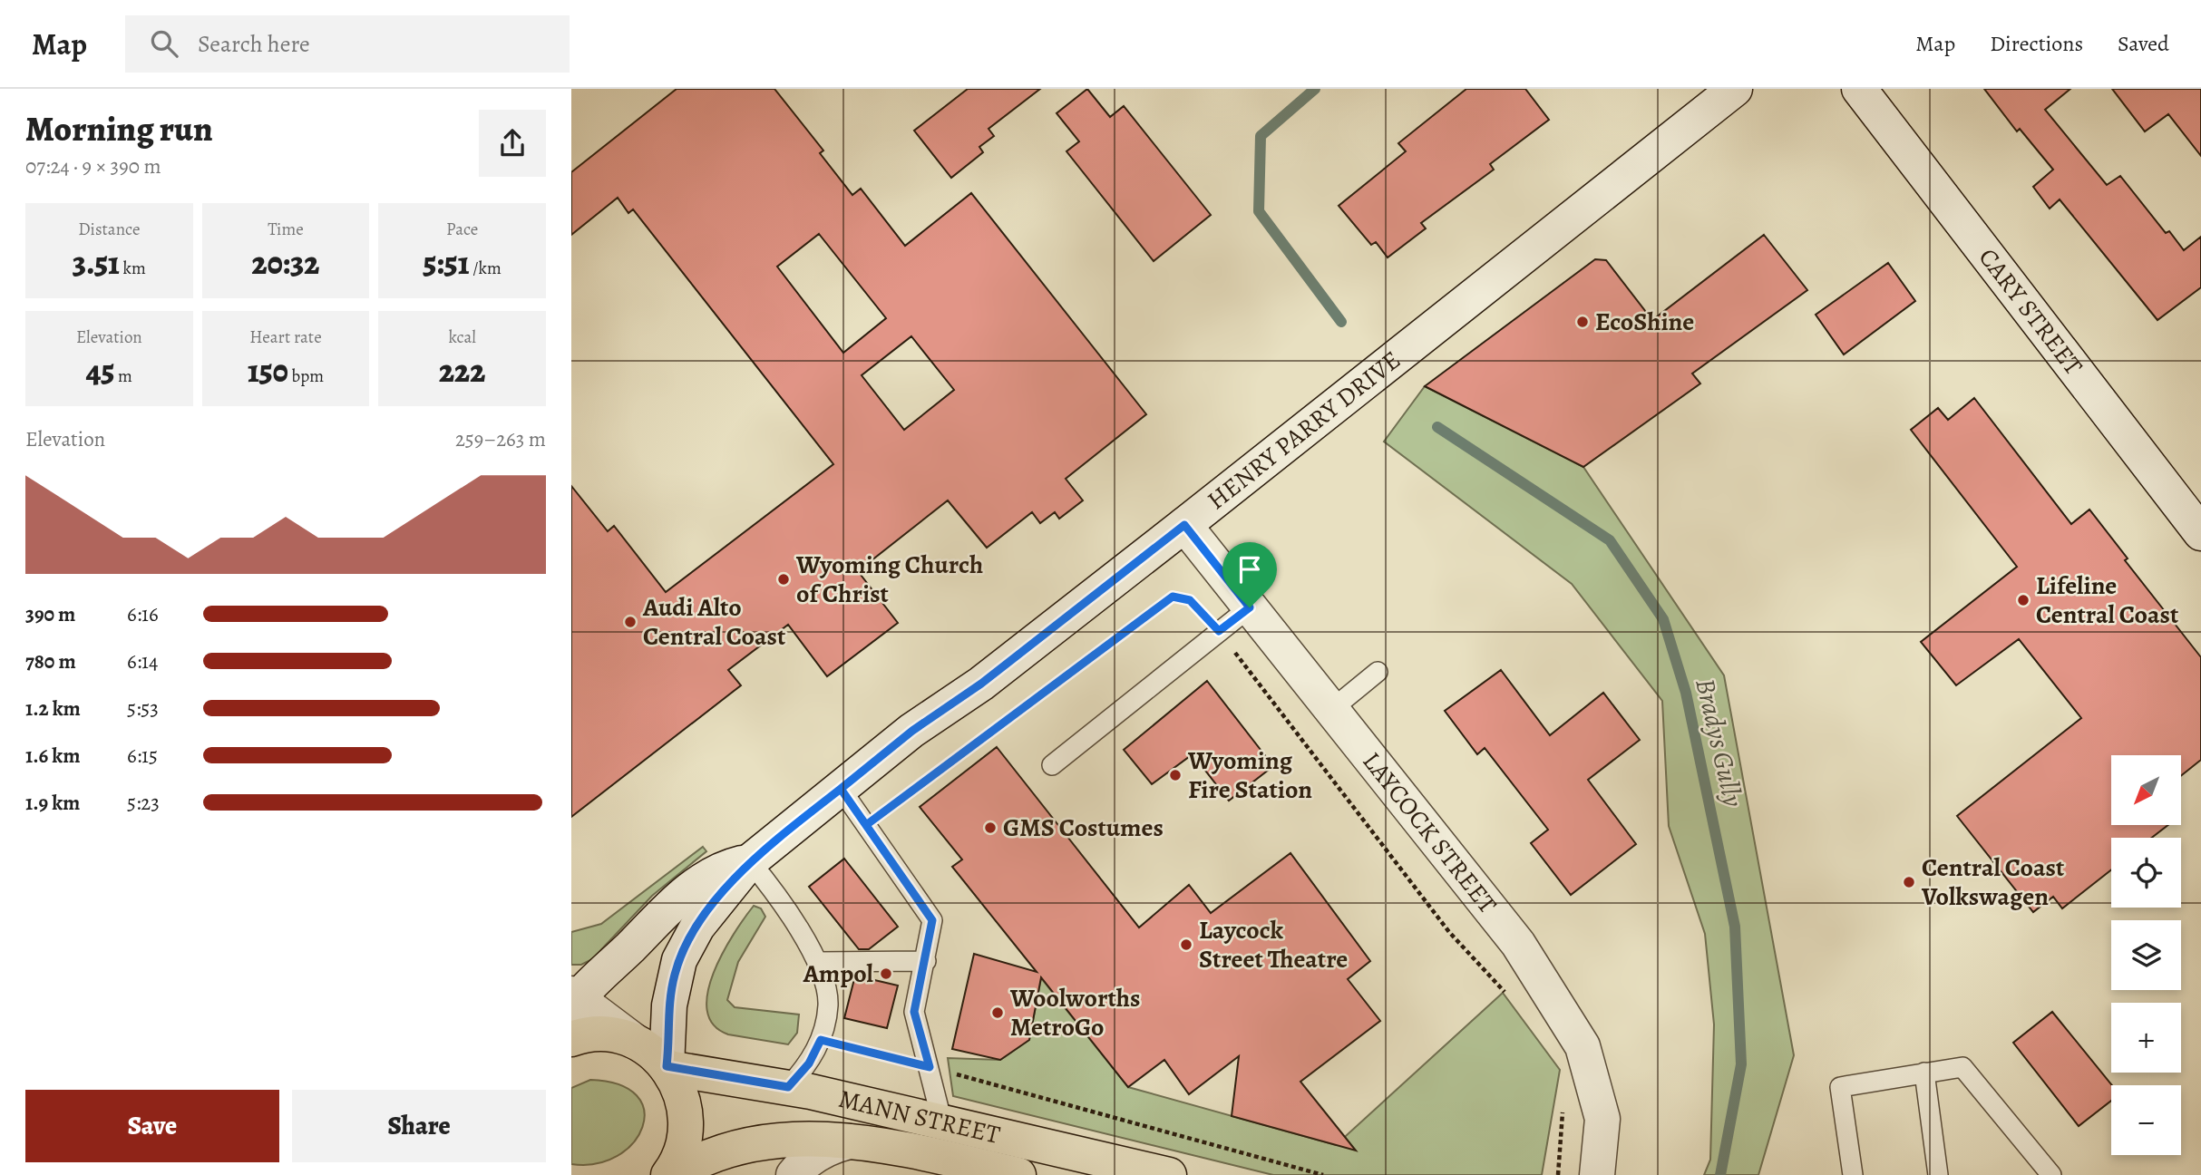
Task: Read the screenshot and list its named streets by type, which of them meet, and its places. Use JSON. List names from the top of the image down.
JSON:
{
  "streets": {
    "main road": [
      "CARY STREET",
      "HENRY PARRY DRIVE",
      "LAYCOCK STREET",
      "MANN STREET"
    ]
  },
  "crossings": [
    ["HENRY PARRY DRIVE", "LAYCOCK STREET"],
    ["HENRY PARRY DRIVE", "MANN STREET"]
  ],
  "water": ["Bradys Gully"],
  "places": [
    "EcoShine",
    "Wyoming Church of Christ",
    "Lifeline Central Coast",
    "Audi Alto Central Coast",
    "Wyoming Fire Station",
    "GMS Costumes",
    "Central Coast Volkswagen",
    "Laycock Street Theatre",
    "Ampol",
    "Woolworths MetroGo"
  ],
  "north": "bottom left",
  "page": {
    "header": "Map",
    "search": "Search here",
    "nav": ["Map", "Directions", "Saved"],
    "heading": ["Morning run", "07:24 · 9 × 390 m"],
    "stats": [
      ["Distance", "3.51 km"],
      ["Time", "20:32"],
      ["Pace", "5:51 /km"],
      ["Elevation", "45 m"],
      ["Heart rate", "150 bpm"],
      ["kcal", "222"]
    ],
    "chart": ["Elevation", "259–263 m"],
    "list": [
      {
        "name": "390 m",
        "note": "6:16"
      },
      {
        "name": "780 m",
        "note": "6:14"
      },
      {
        "name": "1.2 km",
        "note": "5:53"
      },
      {
        "name": "1.6 km",
        "note": "6:15"
      },
      {
        "name": "1.9 km",
        "note": "5:23"
      }
    ],
    "map_buttons": ["+", "−"],
    "buttons": ["Save", "Share"]
  }
}
